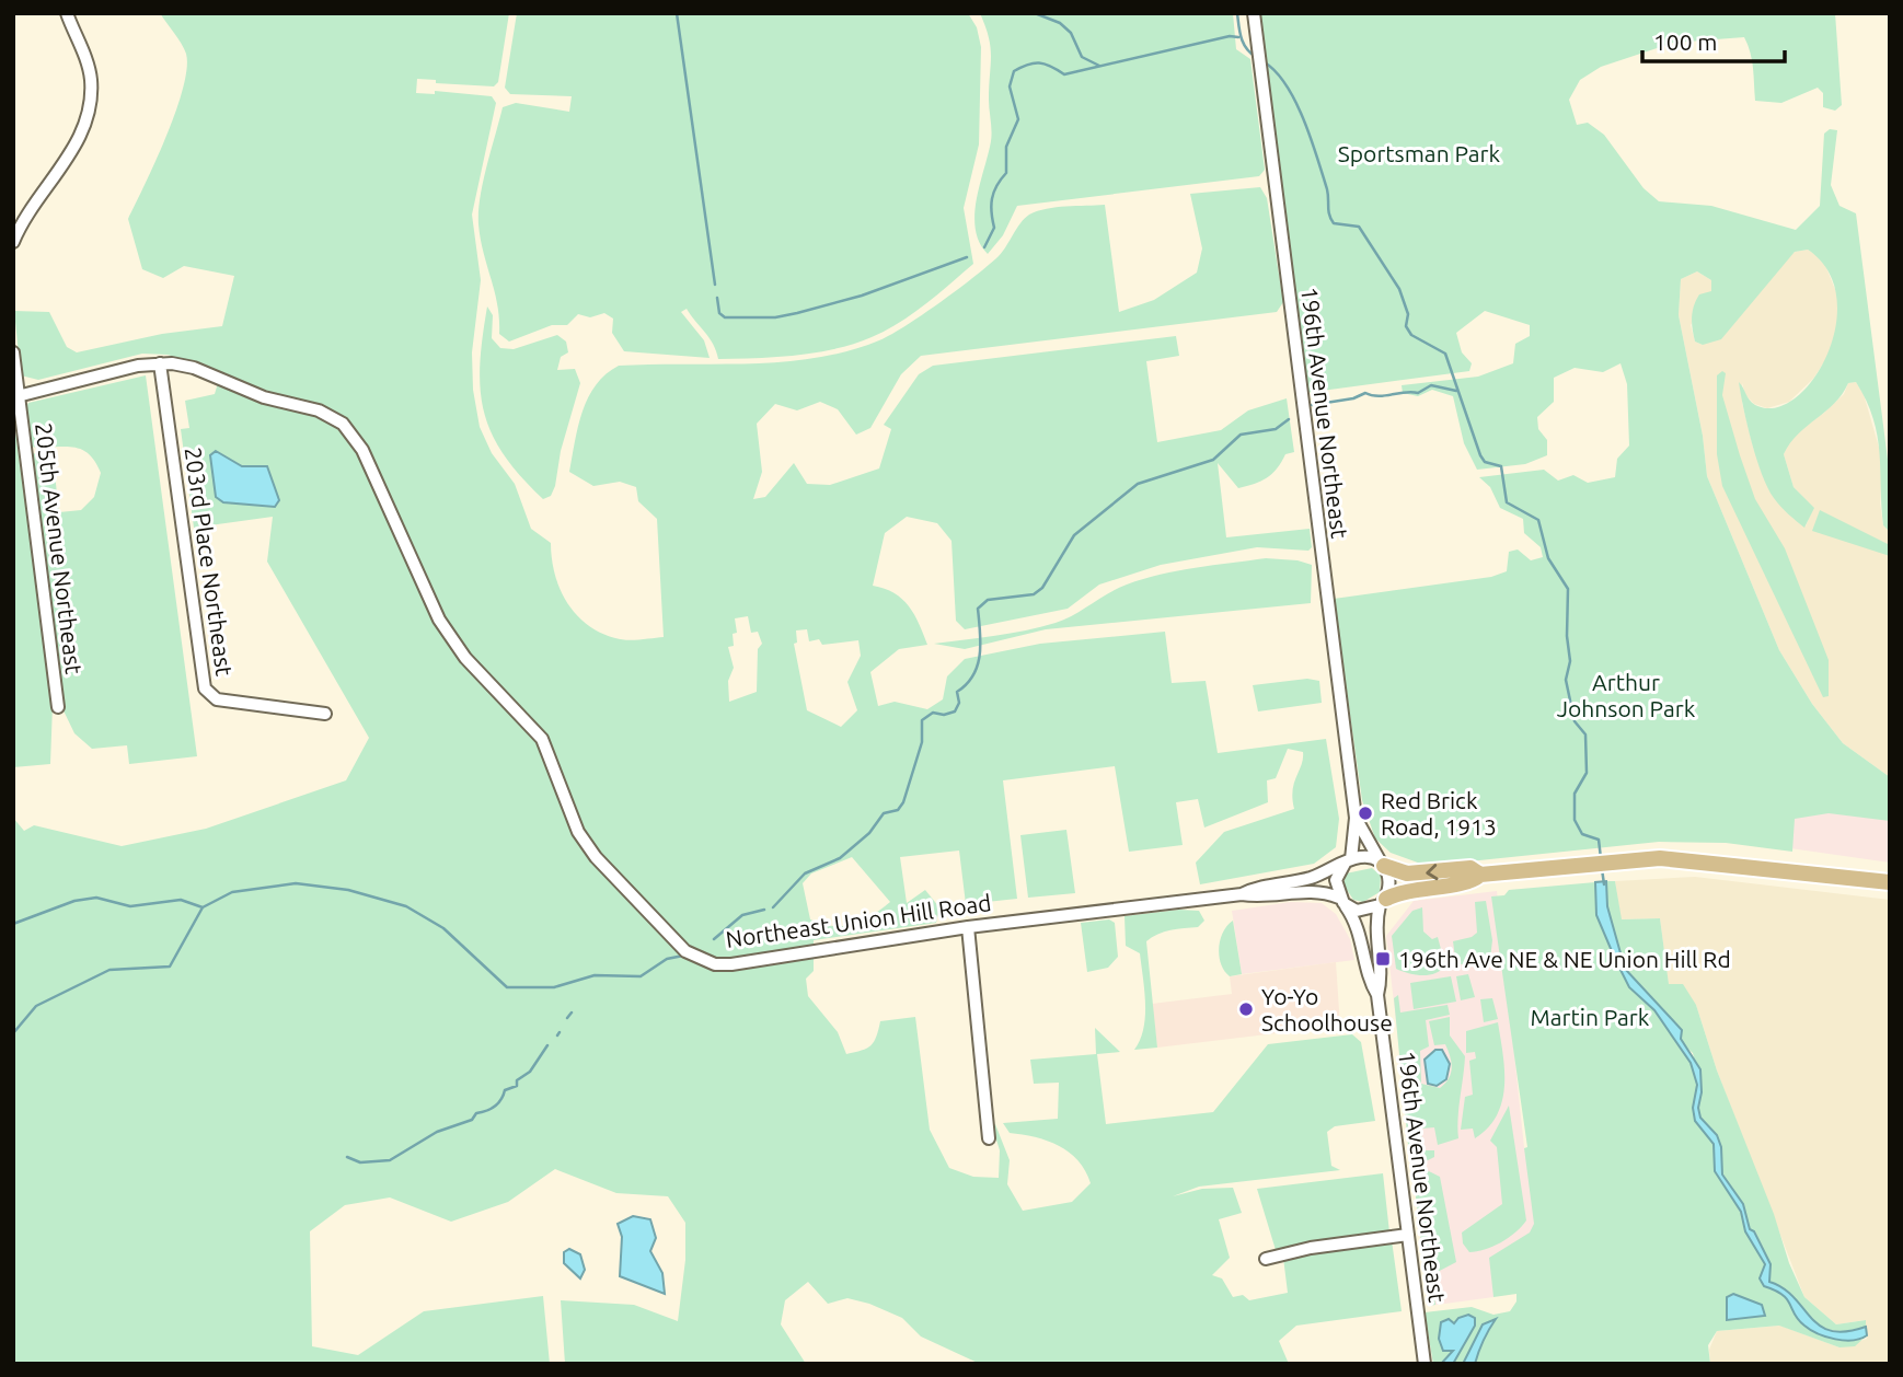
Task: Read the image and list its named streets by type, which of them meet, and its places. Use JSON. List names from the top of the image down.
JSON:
{
  "streets": {
    "street": [
      "196th Avenue Northeast",
      "205th Avenue Northeast",
      "203rd Place Northeast",
      "Northeast Union Hill Road"
    ]
  },
  "crossings": [
    ["196th Avenue Northeast", "Northeast Union Hill Road"],
    ["205th Avenue Northeast", "Northeast Union Hill Road"],
    ["203rd Place Northeast", "Northeast Union Hill Road"]
  ],
  "parks": ["Sportsman Park", "Arthur Johnson Park", "Martin Park"],
  "places": {
    "other": ["Red Brick Road, 1913", "Yo-Yo Schoolhouse"],
    "transit": ["196th Ave NE & NE Union Hill Rd"]
  },
  "scale_bar": "100 m"
}
